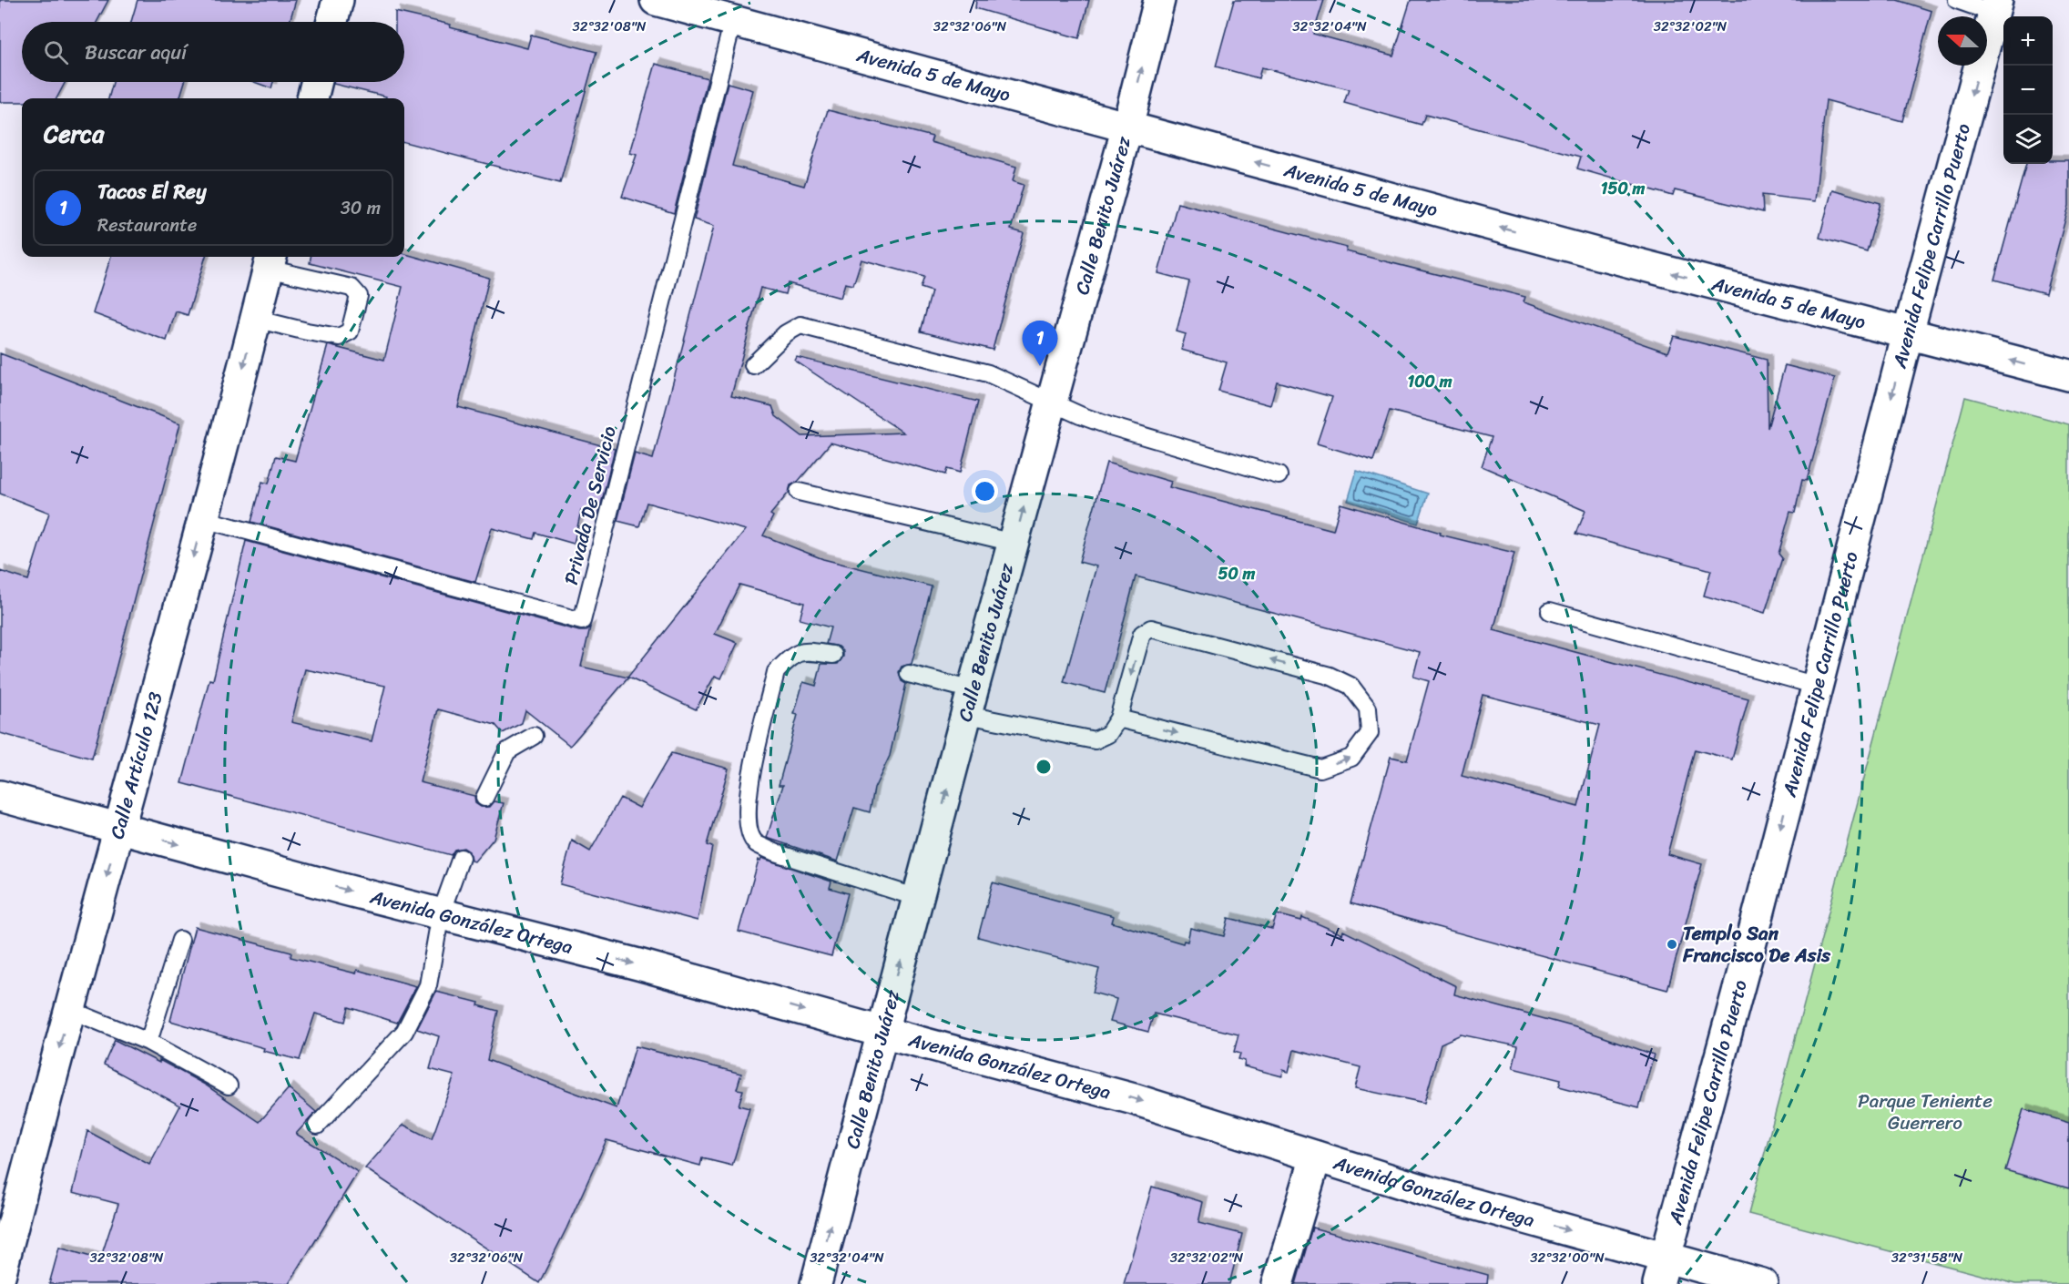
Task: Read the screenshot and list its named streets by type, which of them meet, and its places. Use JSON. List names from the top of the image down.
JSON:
{
  "streets": {
    "street": [
      "Avenida 5 de Mayo",
      "Calle Benito Juárez",
      "Avenida Felipe Carrillo Puerto",
      "Calle Artículo 123",
      "Avenida González Ortega"
    ],
    "lane": ["Privada De Servicio"]
  },
  "crossings": [
    ["Avenida 5 de Mayo", "Calle Benito Juárez"],
    ["Avenida 5 de Mayo", "Avenida Felipe Carrillo Puerto"],
    ["Avenida 5 de Mayo", "Privada De Servicio"],
    ["Calle Benito Juárez", "Avenida González Ortega"],
    ["Avenida Felipe Carrillo Puerto", "Avenida González Ortega"],
    ["Privada De Servicio", "Calle Artículo 123"],
    ["Calle Artículo 123", "Avenida González Ortega"]
  ],
  "one_way": [
    "Avenida 5 de Mayo",
    "Calle Benito Juárez",
    "Avenida Felipe Carrillo Puerto",
    "Calle Artículo 123",
    "Avenida González Ortega"
  ],
  "parks": ["Parque Teniente Guerrero"],
  "places": ["Templo San Francisco De Asis"],
  "north": "left",
  "page": {
    "map_buttons": ["+", "−"],
    "search": "Buscar aquí",
    "heading": "Cerca",
    "list": [
      {
        "mark": "1",
        "name": "Tacos El Rey",
        "note": "Restaurante",
        "value": "30 m"
      }
    ],
    "pins": "1"
  },
  "coordinates": [
    "32°32'06\"N",
    "32°32'04\"N",
    "32°32'08\"N",
    "32°32'02\"N",
    "32°32'00\"N",
    "32°31'58\"N"
  ],
  "rings": ["150 m", "100 m", "50 m"]
}
